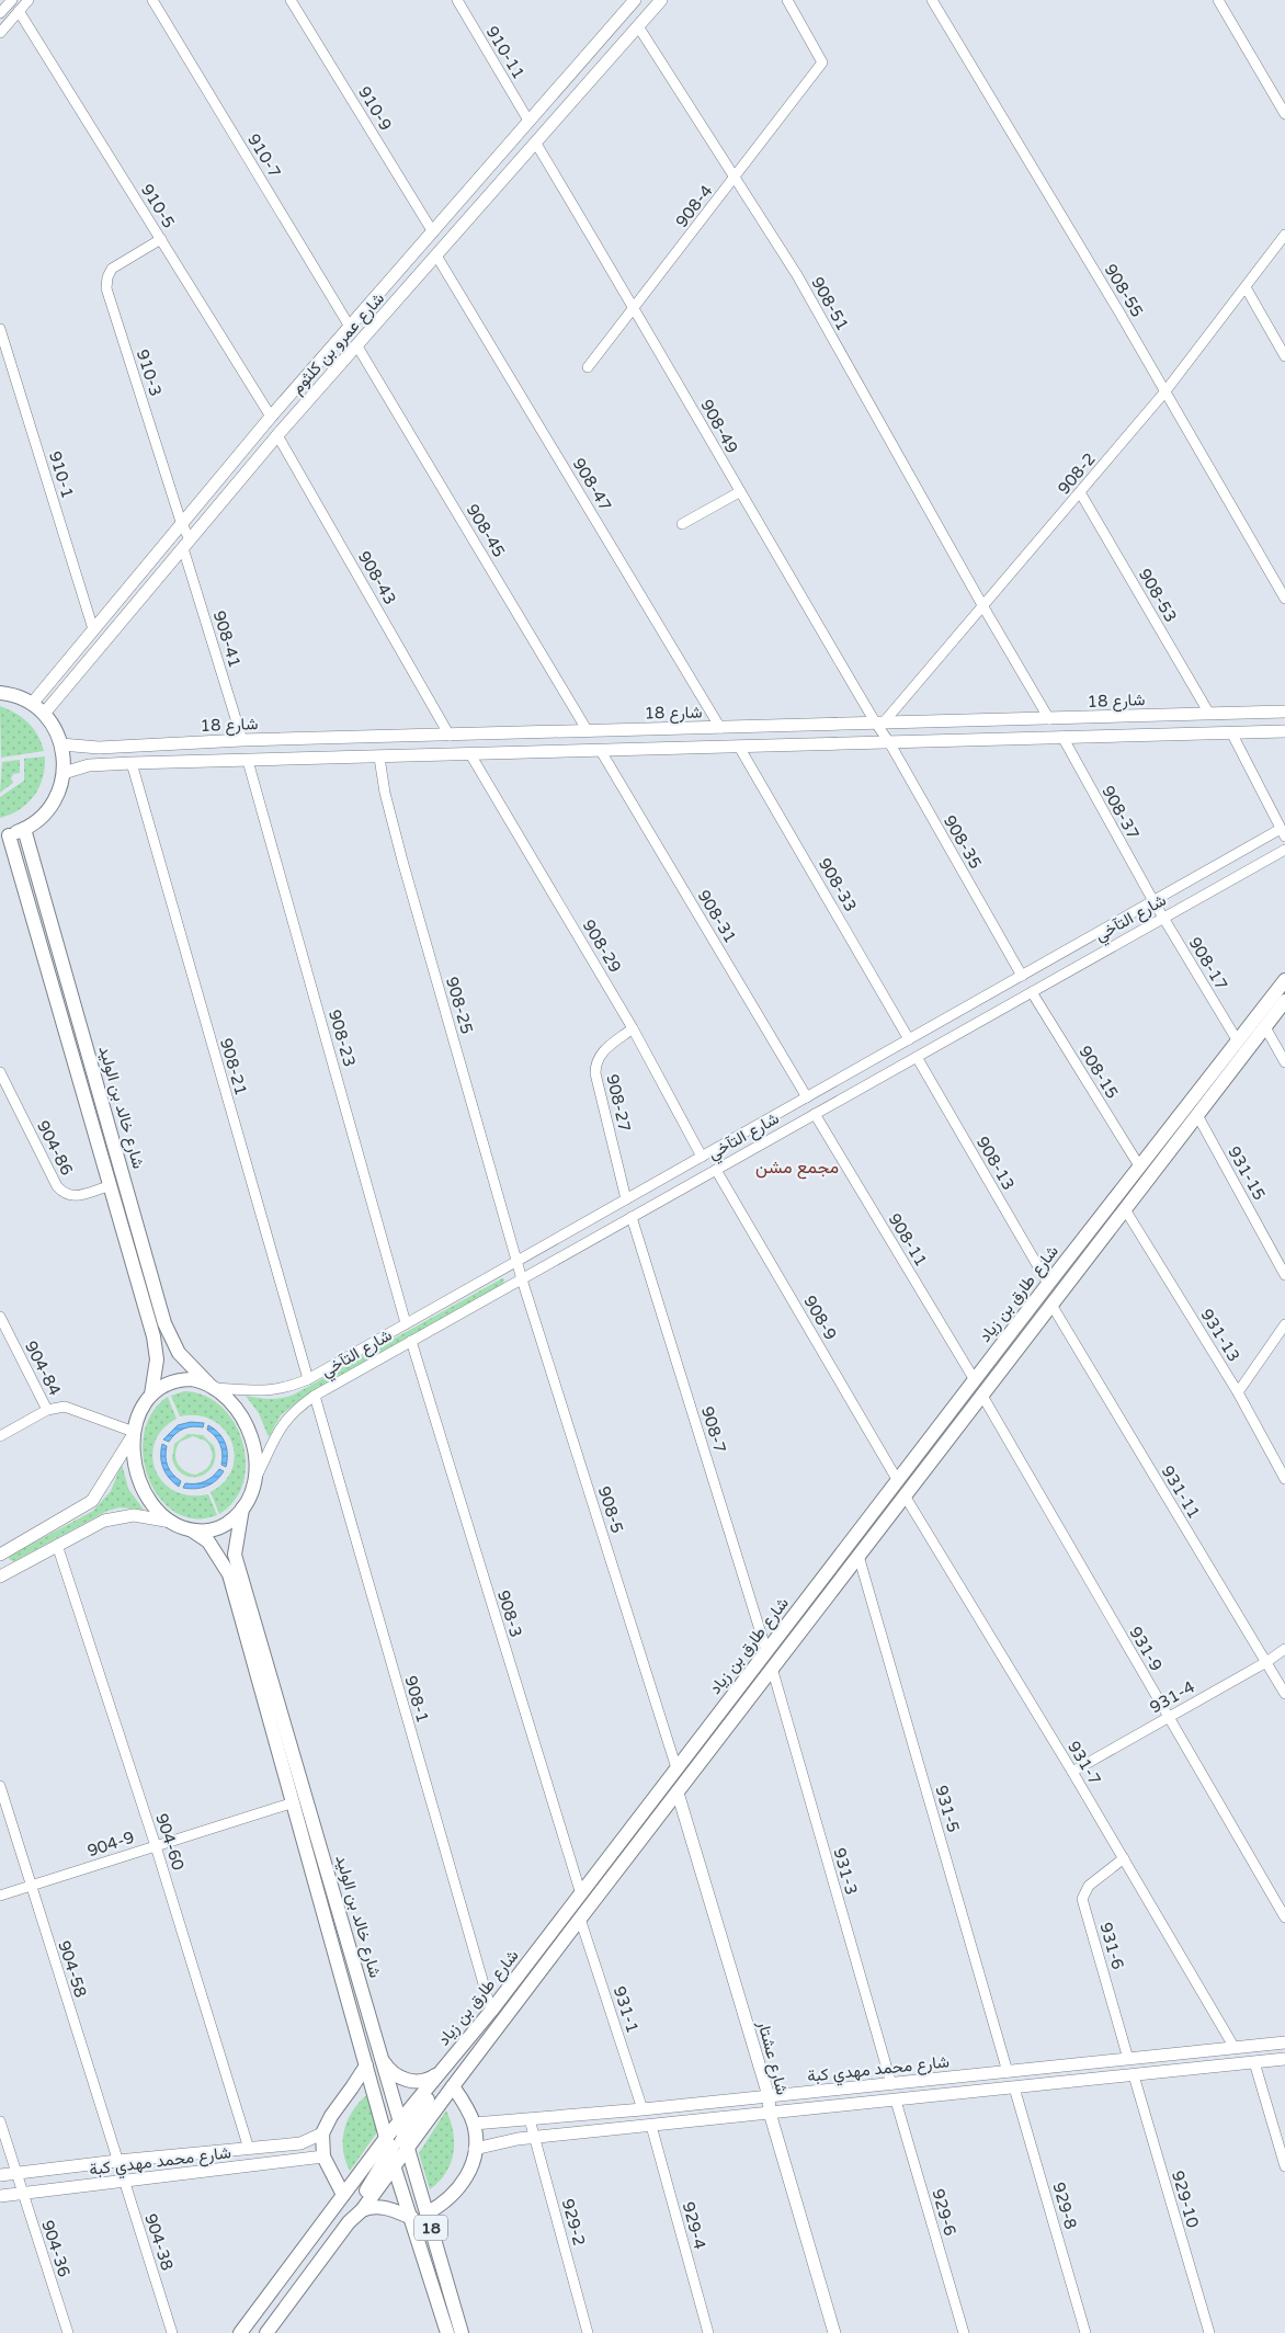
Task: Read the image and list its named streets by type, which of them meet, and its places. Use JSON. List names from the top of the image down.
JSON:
{
  "streets": {
    "main road": ["شارع خالد بن الوليد", "شارع طارق بن زياد", "18"],
    "street": [
      "910-11",
      "910-9",
      "910-7",
      "910-5",
      "908-4",
      "908-55",
      "908-51",
      "شارع عمرو بن كلثوم",
      "910-3",
      "908-49",
      "908-2",
      "910-1",
      "908-47",
      "908-45",
      "908-43",
      "908-53",
      "908-41",
      "شارع 18",
      "908-37",
      "908-35",
      "908-33",
      "908-31",
      "شارع التآخي",
      "908-29",
      "908-17",
      "908-25",
      "908-23",
      "908-21",
      "908-15",
      "908-27",
      "904-86",
      "908-13",
      "931-15",
      "908-11",
      "908-9",
      "931-13",
      "904-84",
      "908-7",
      "931-11",
      "908-5",
      "908-3",
      "931-9",
      "931-4",
      "908-1",
      "931-7",
      "931-5",
      "904-60",
      "904-9",
      "931-3",
      "931-6",
      "904-58",
      "931-1",
      "شارع عشتار",
      "شارع محمد مهدي كبة",
      "929-10",
      "929-8",
      "929-6",
      "929-2",
      "929-4",
      "904-38",
      "904-36"
    ]
  },
  "crossings": [
    ["910-11", "شارع عمرو بن كلثوم"],
    ["910-9", "شارع عمرو بن كلثوم"],
    ["910-7", "شارع عمرو بن كلثوم"],
    ["910-5", "شارع عمرو بن كلثوم"],
    ["910-5", "910-3"],
    ["908-4", "908-51"],
    ["908-4", "908-49"],
    ["908-55", "908-2"],
    ["908-51", "شارع عمرو بن كلثوم"],
    ["908-51", "908-2"],
    ["شارع عمرو بن كلثوم", "910-3"],
    ["شارع عمرو بن كلثوم", "908-49"],
    ["شارع عمرو بن كلثوم", "910-1"],
    ["شارع عمرو بن كلثوم", "908-47"],
    ["شارع عمرو بن كلثوم", "908-45"],
    ["شارع عمرو بن كلثوم", "908-43"],
    ["شارع عمرو بن كلثوم", "908-41"],
    ["910-3", "908-41"],
    ["908-49", "908-2"],
    ["908-49", "شارع 18"],
    ["908-49", "908-35"],
    ["908-2", "908-53"],
    ["908-2", "شارع 18"],
    ["908-2", "908-35"],
    ["908-47", "شارع 18"],
    ["908-45", "شارع 18"],
    ["908-43", "شارع 18"],
    ["908-53", "شارع 18"],
    ["908-41", "شارع 18"],
    ["شارع 18", "908-35"],
    ["908-37", "شارع التآخي"],
    ["908-37", "908-17"],
    ["908-35", "شارع التآخي"],
    ["908-33", "شارع التآخي"],
    ["908-31", "شارع التآخي"],
    ["شارع التآخي", "908-29"],
    ["شارع التآخي", "908-17"],
    ["شارع التآخي", "908-25"],
    ["شارع التآخي", "908-23"],
    ["شارع التآخي", "908-21"],
    ["شارع التآخي", "908-15"],
    ["شارع التآخي", "908-27"],
    ["شارع التآخي", "شارع خالد بن الوليد"],
    ["شارع التآخي", "908-13"],
    ["شارع التآخي", "908-11"],
    ["شارع التآخي", "908-9"],
    ["شارع التآخي", "904-84"],
    ["شارع التآخي", "908-7"],
    ["شارع التآخي", "908-5"],
    ["شارع التآخي", "908-3"],
    ["شارع التآخي", "908-1"],
    ["908-29", "908-27"],
    ["908-17", "شارع طارق بن زياد"],
    ["908-25", "908-5"],
    ["908-15", "شارع طارق بن زياد"],
    ["شارع خالد بن الوليد", "904-86"],
    ["شارع خالد بن الوليد", "شارع طارق بن زياد"],
    ["شارع خالد بن الوليد", "904-84"],
    ["شارع خالد بن الوليد", "904-9"],
    ["908-13", "شارع طارق بن زياد"],
    ["931-15", "شارع طارق بن زياد"],
    ["908-11", "شارع طارق بن زياد"],
    ["شارع طارق بن زياد", "908-9"],
    ["شارع طارق بن زياد", "931-13"],
    ["شارع طارق بن زياد", "908-7"],
    ["شارع طارق بن زياد", "931-11"],
    ["شارع طارق بن زياد", "908-5"],
    ["شارع طارق بن زياد", "908-3"],
    ["شارع طارق بن زياد", "931-9"],
    ["شارع طارق بن زياد", "908-1"],
    ["شارع طارق بن زياد", "931-7"],
    ["شارع طارق بن زياد", "931-5"],
    ["شارع طارق بن زياد", "931-3"],
    ["شارع طارق بن زياد", "931-1"],
    ["شارع طارق بن زياد", "شارع عشتار"],
    ["931-11", "931-4"],
    ["931-9", "931-4"],
    ["931-4", "931-7"],
    ["931-7", "931-6"],
    ["931-7", "شارع محمد مهدي كبة"],
    ["931-5", "شارع محمد مهدي كبة"],
    ["904-60", "904-9"],
    ["904-60", "شارع محمد مهدي كبة"],
    ["904-9", "904-58"],
    ["931-3", "شارع محمد مهدي كبة"],
    ["931-6", "شارع محمد مهدي كبة"],
    ["904-58", "شارع محمد مهدي كبة"],
    ["904-58", "904-38"],
    ["931-1", "شارع محمد مهدي كبة"],
    ["شارع عشتار", "شارع محمد مهدي كبة"],
    ["شارع محمد مهدي كبة", "929-10"],
    ["شارع محمد مهدي كبة", "929-8"],
    ["شارع محمد مهدي كبة", "929-6"],
    ["شارع محمد مهدي كبة", "929-2"],
    ["شارع محمد مهدي كبة", "929-4"],
    ["شارع محمد مهدي كبة", "904-38"],
    ["شارع محمد مهدي كبة", "904-36"]
  ],
  "districts": ["مجمع مشن"]
}
